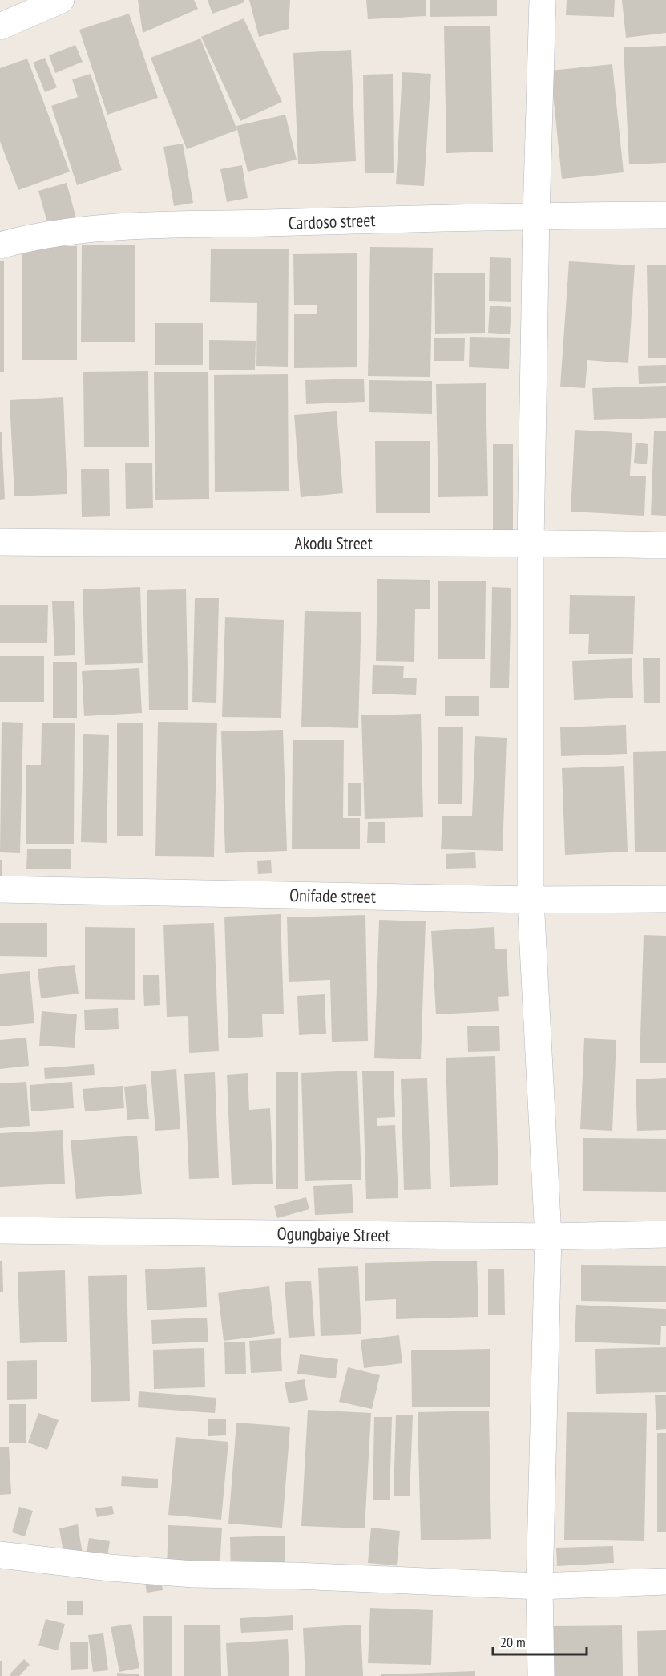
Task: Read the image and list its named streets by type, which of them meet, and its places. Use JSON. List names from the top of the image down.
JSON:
{
  "streets": {
    "street": [
      "Cardoso street",
      "Akodu Street",
      "Onifade street",
      "Ogungbaiye Street"
    ]
  },
  "scale_bar": "20 m"
}
